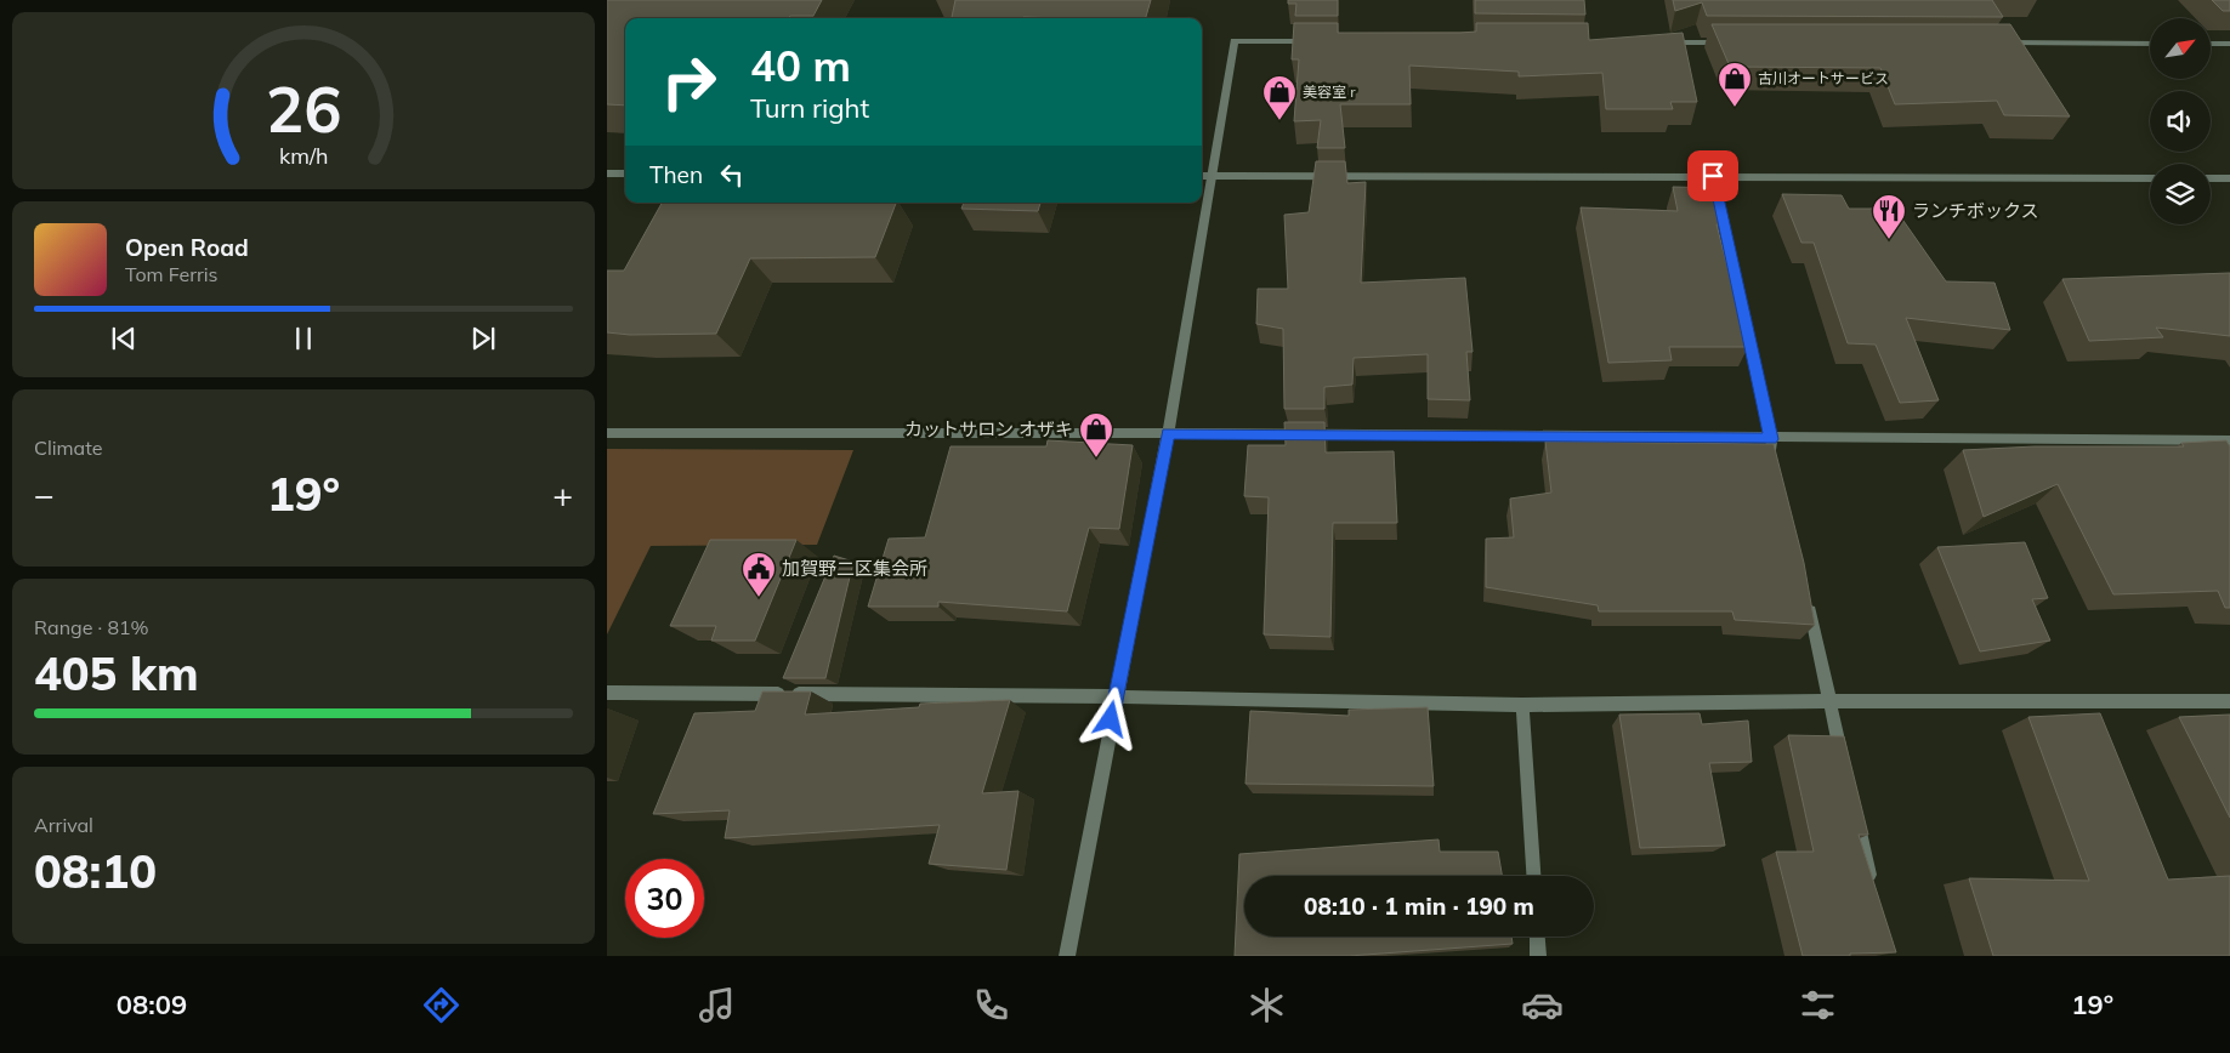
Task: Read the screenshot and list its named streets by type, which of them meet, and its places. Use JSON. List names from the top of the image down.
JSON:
{
  "places": {
    "shop": ["古川オートサービス", "美容室 r", "カットサロン オザキ"],
    "restaurant": ["ランチボックス"],
    "public building": ["加賀野二区集会所"]
  },
  "north": "top right",
  "page": {
    "turn": ["40 m", "Turn right"],
    "then": "Then",
    "song": ["Open Road", "Tom Ferris"],
    "tile": [
      "Climate",
      ["Range · 81%", "405 km"],
      ["Arrival", "08:10"]
    ],
    "heat": ["−", "19°", "+"],
    "limit": "30",
    "trip": "08:10 · 1 min · 190 m",
    "tabs": ["08:09", "19°"],
    "gauge": ["26", "km/h"]
  }
}
